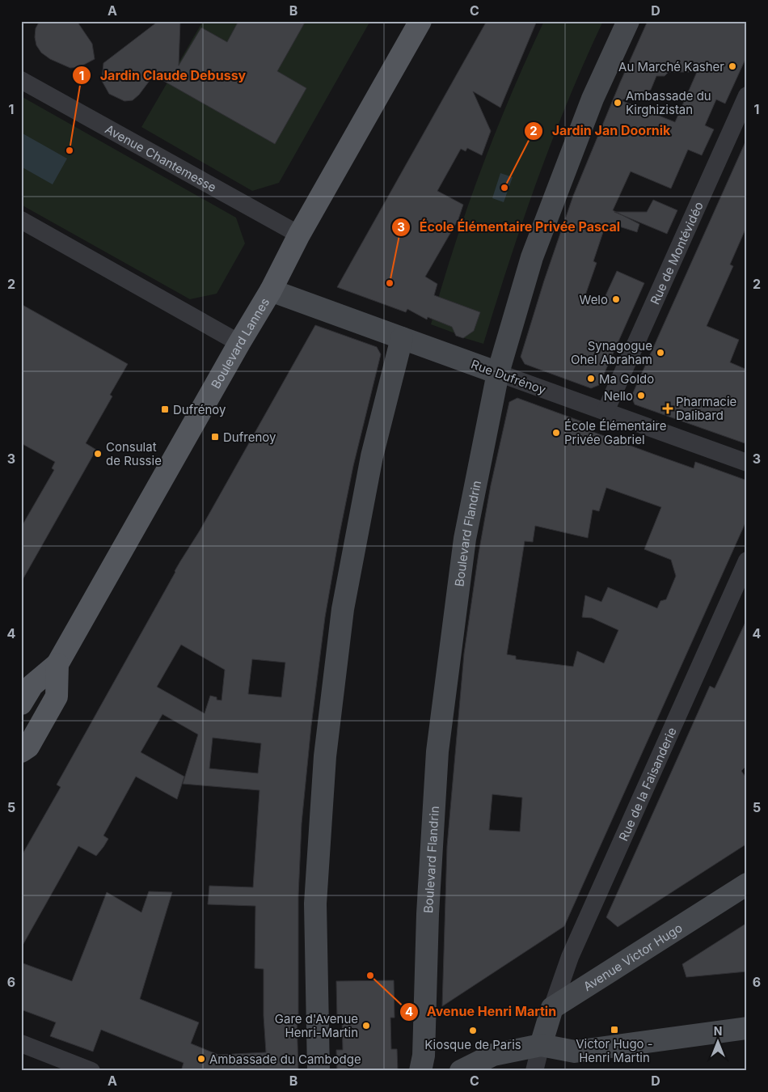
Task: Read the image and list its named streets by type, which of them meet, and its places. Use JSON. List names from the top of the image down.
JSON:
{
  "streets": {
    "main road": ["Boulevard Lannes"],
    "street": [
      "Avenue Chantemesse",
      "Rue de Montévidéo",
      "Rue Dufrénoy",
      "Boulevard Flandrin",
      "Rue de la Faisanderie",
      "Avenue Victor Hugo"
    ]
  },
  "crossings": [
    ["Avenue Chantemesse", "Boulevard Lannes"],
    ["Rue de Montévidéo", "Rue Dufrénoy"],
    ["Boulevard Lannes", "Rue Dufrénoy"],
    ["Rue Dufrénoy", "Boulevard Flandrin"],
    ["Rue de la Faisanderie", "Avenue Victor Hugo"]
  ],
  "places": {
    "other": [
      "Au Marché Kasher",
      "Ambassade du Kirghizistan",
      "Jardin Claude Debussy",
      "Jardin Jan Doornik",
      "École Élémentaire Privée Pascal",
      "Welo",
      "Synagogue Ohel Abraham",
      "Ma Goldo",
      "Nello",
      "École Élémentaire Privée Gabriel",
      "Consulat de Russie",
      "Avenue Henri Martin",
      "Gare d'Avenue Henri-Martin",
      "Kiosque de Paris",
      "Ambassade du Cambodge"
    ],
    "health": ["Pharmacie Dalibard"],
    "transit": ["Dufrénoy", "Dufrenoy", "Victor Hugo - Henri Martin"]
  },
  "north": "top",
  "grid": {
    "columns": [
      "A",
      "B",
      "C",
      "D"
    ],
    "rows": [
      "1",
      "2",
      "3",
      "4",
      "5",
      "6"
    ]
  }
}
